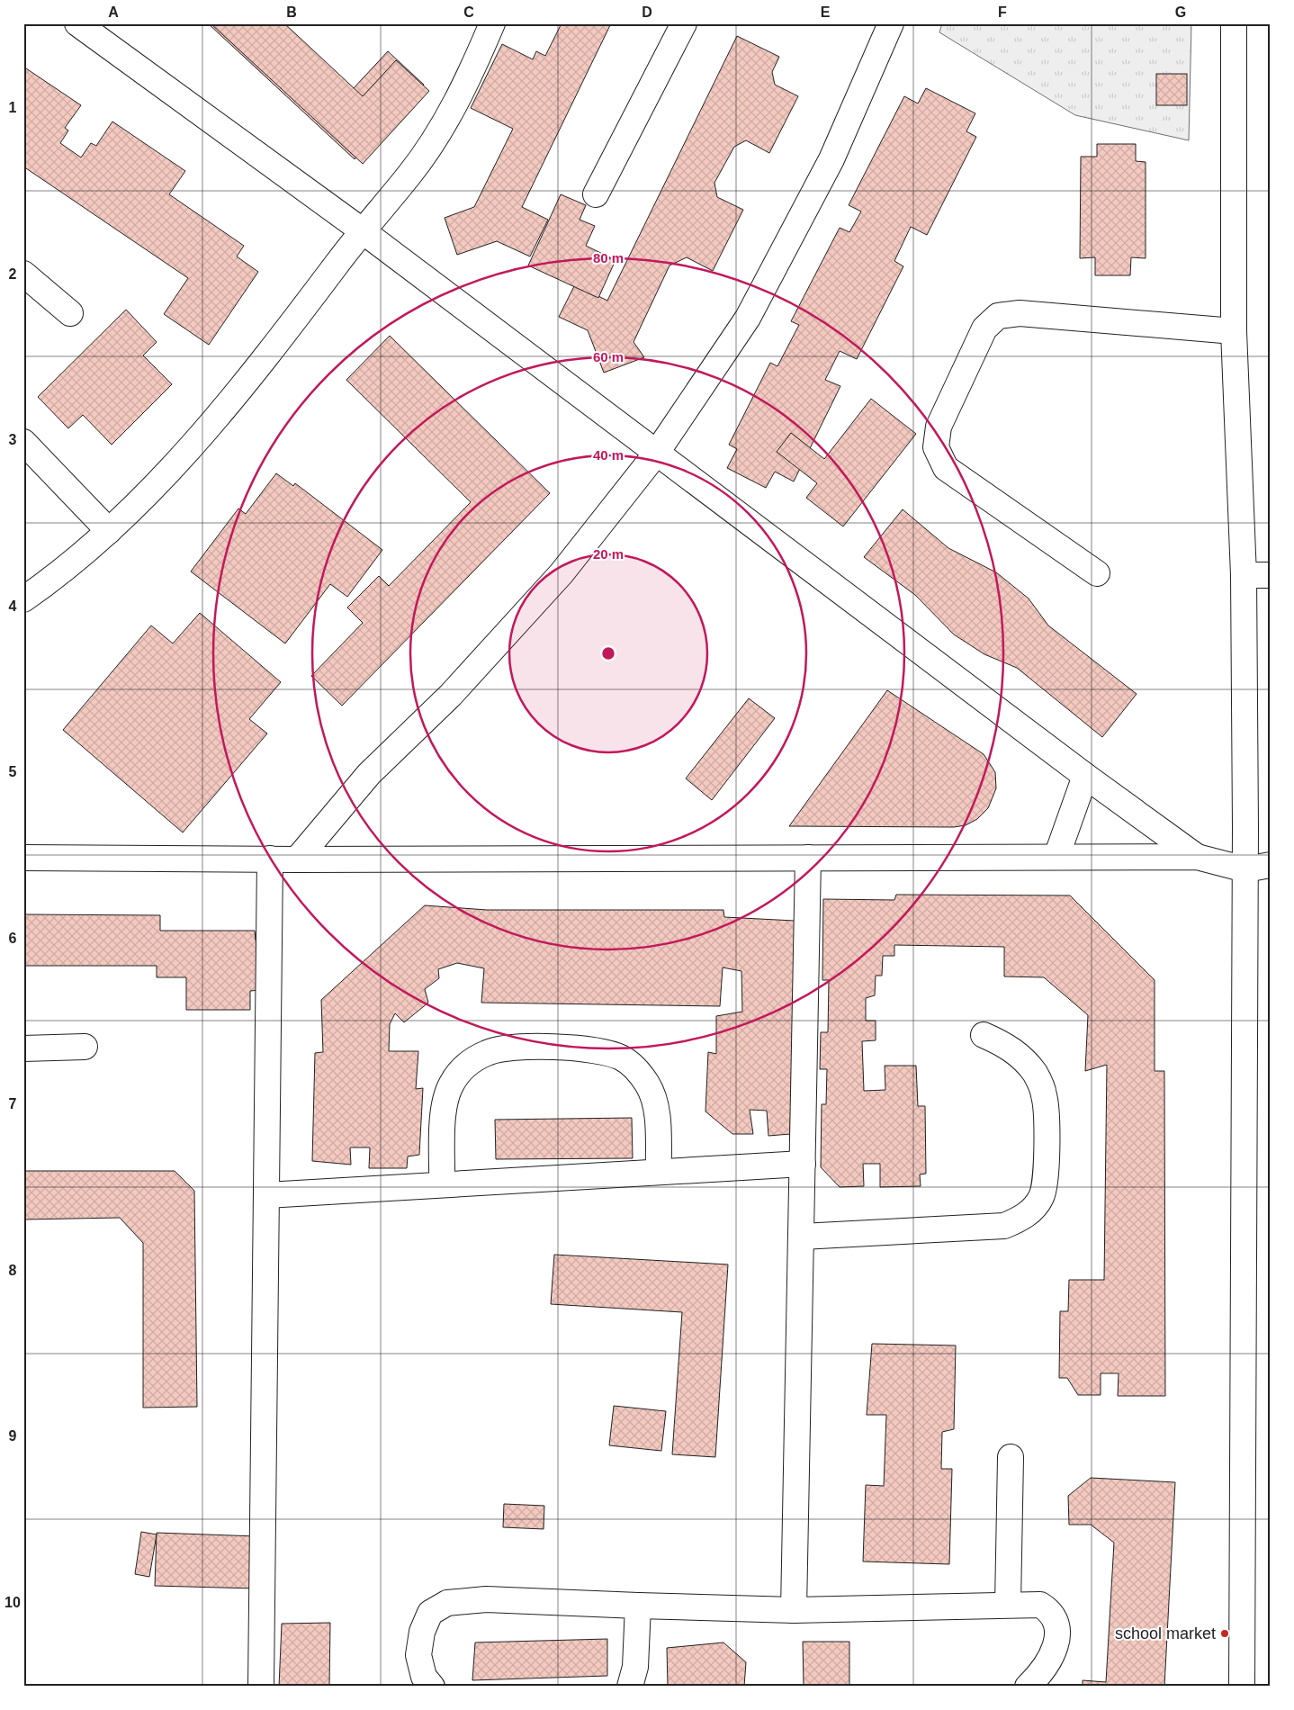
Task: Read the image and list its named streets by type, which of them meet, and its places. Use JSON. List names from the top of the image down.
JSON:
{
  "places": ["school market"],
  "grid": {
    "columns": [
      "A",
      "B",
      "C",
      "D",
      "E",
      "F",
      "G"
    ],
    "rows": [
      "1",
      "2",
      "3",
      "4",
      "5",
      "6",
      "7",
      "8",
      "9",
      "10"
    ]
  },
  "rings": [
    "80 m",
    "60 m",
    "40 m",
    "20 m"
  ]
}
